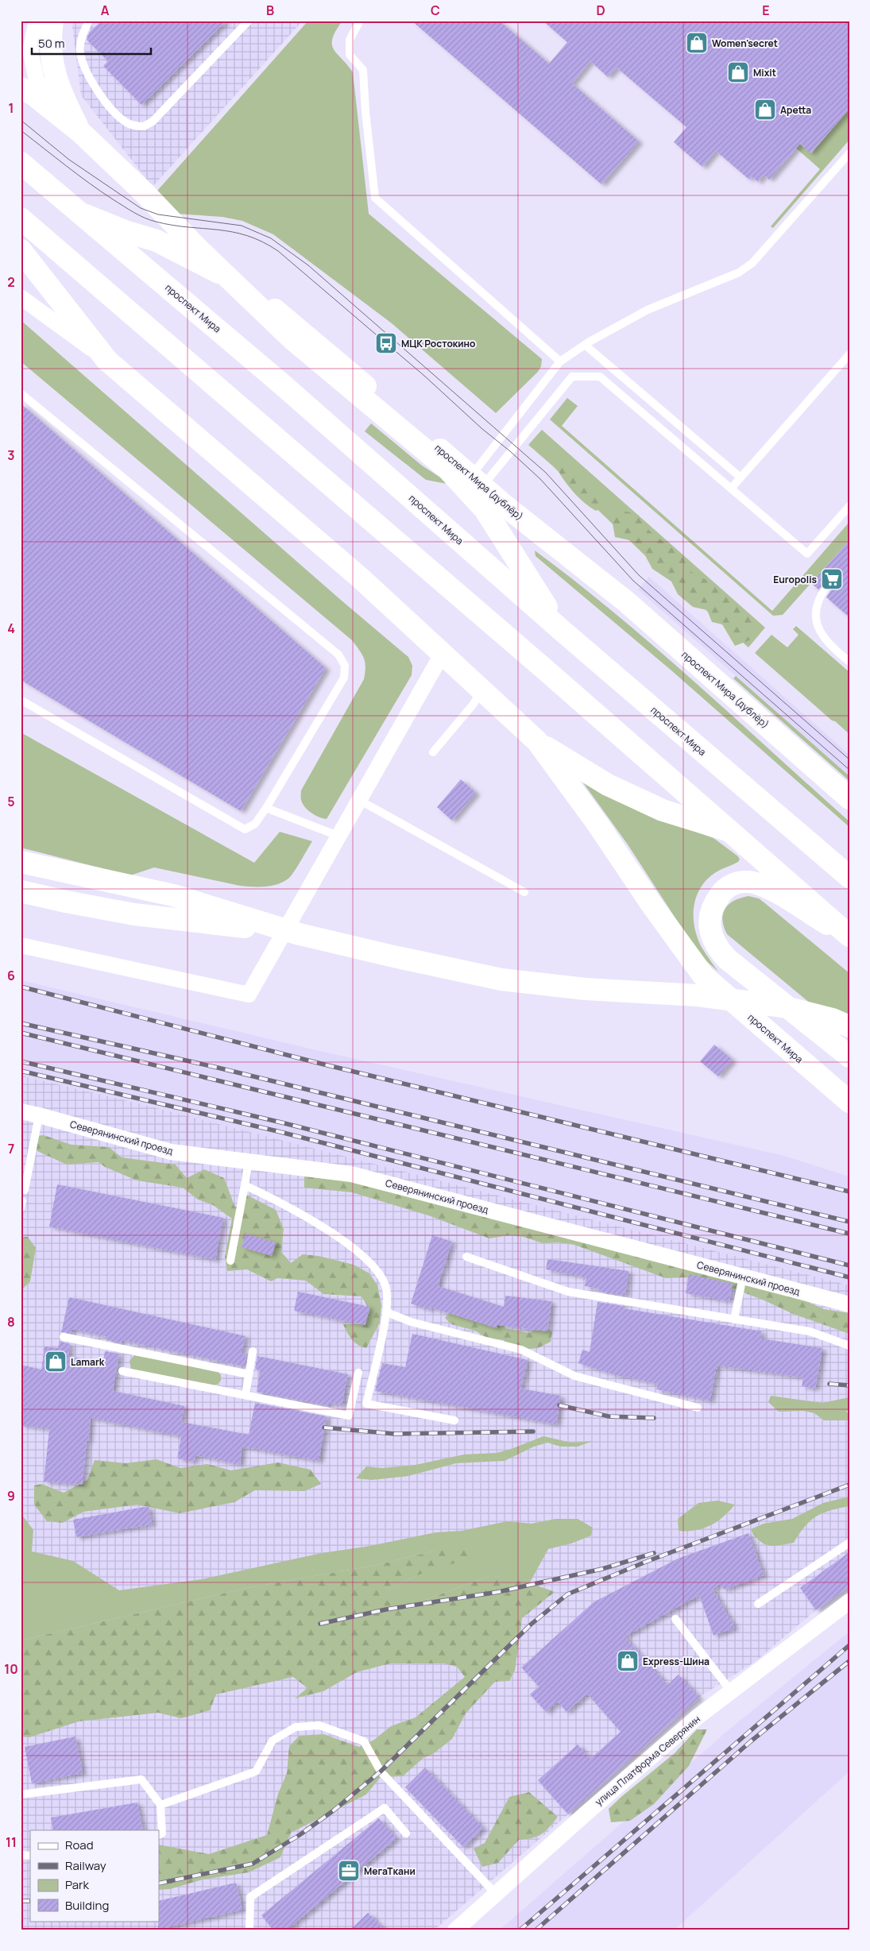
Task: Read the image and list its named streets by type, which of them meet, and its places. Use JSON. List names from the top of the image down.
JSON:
{
  "streets": {
    "main road": ["проспект Мира", "проспект Мира (дублёр)"],
    "street": ["Северянинский проезд", "улица Платформа Северянин"]
  },
  "crossings": [
    ["проспект Мира", "проспект Мира (дублёр)"]
  ],
  "places": {
    "shop": [
      "Women'secret",
      "Mixit",
      "Apetta",
      "Lamark",
      "Express-Шина"
    ],
    "bus stop": ["МЦК Ростокино"],
    "supermarket": ["Europolis"],
    "office": ["МегаТкани"]
  },
  "legend": [
    "Road",
    "Railway",
    "Park",
    "Building"
  ],
  "scale_bar": "50 m",
  "grid": {
    "columns": [
      "A",
      "B",
      "C",
      "D",
      "E"
    ],
    "rows": [
      "1",
      "2",
      "3",
      "4",
      "5",
      "6",
      "7",
      "8",
      "9",
      "10",
      "11"
    ]
  }
}
